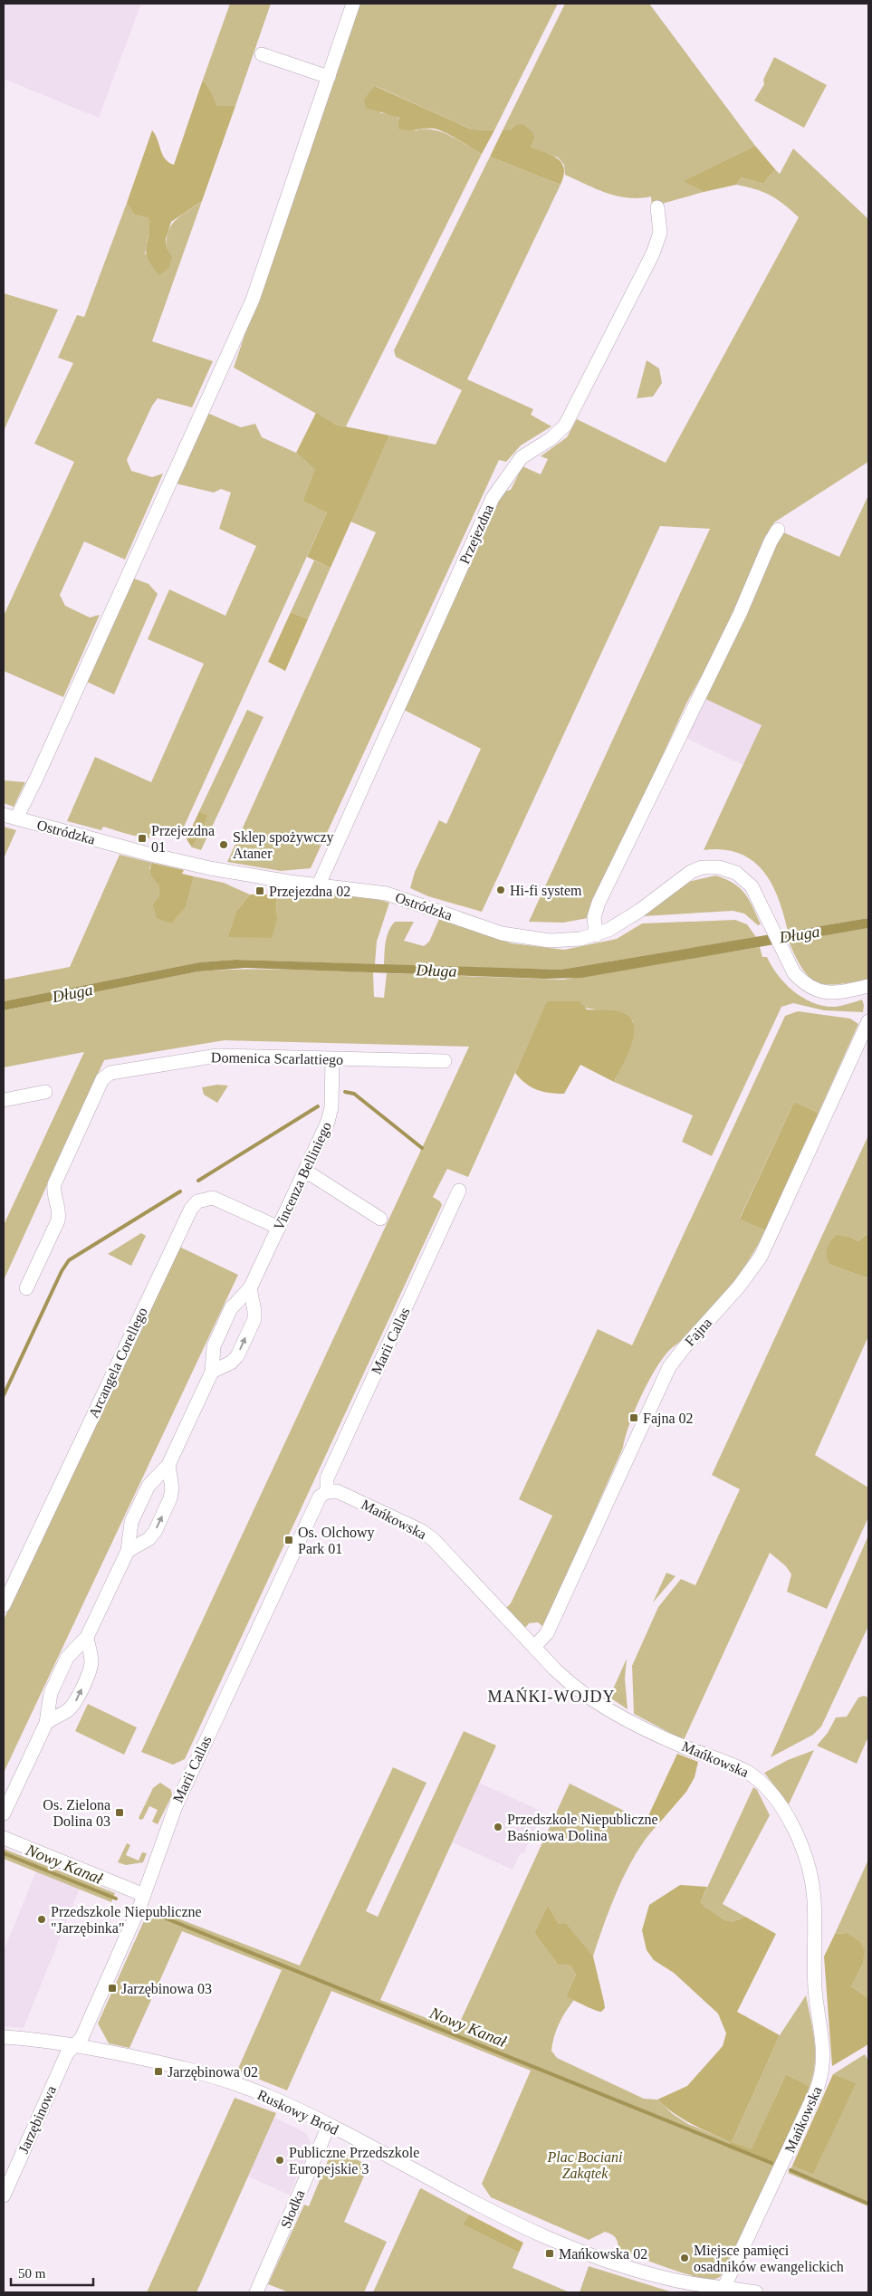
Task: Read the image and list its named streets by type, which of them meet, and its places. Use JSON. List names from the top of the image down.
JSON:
{
  "streets": {
    "street": [
      "Przejezdna",
      "Ostródzka",
      "Domenica Scarlattiego",
      "Vincenza Belliniego",
      "Fajna",
      "Marii Callas",
      "Arcangela Corellego",
      "Mańkowska",
      "Ruskowy Bród",
      "Jarzębinowa",
      "Słodka"
    ]
  },
  "crossings": [
    ["Przejezdna", "Ostródzka"],
    ["Domenica Scarlattiego", "Vincenza Belliniego"],
    ["Vincenza Belliniego", "Arcangela Corellego"],
    ["Fajna", "Mańkowska"],
    ["Marii Callas", "Mańkowska"],
    ["Marii Callas", "Ruskowy Bród"],
    ["Marii Callas", "Jarzębinowa"],
    ["Mańkowska", "Ruskowy Bród"],
    ["Ruskowy Bród", "Jarzębinowa"],
    ["Ruskowy Bród", "Słodka"]
  ],
  "districts": ["MAŃKI-WOJDY"],
  "water": ["Długa", "Nowy Kanał"],
  "parks": ["Plac Bociani Zakątek"],
  "places": {
    "transit": [
      "Przejezdna 01",
      "Przejezdna 02",
      "Fajna 02",
      "Os. Olchowy Park 01",
      "Os. Zielona Dolina 03",
      "Jarzębinowa 03",
      "Jarzębinowa 02",
      "Mańkowska 02"
    ],
    "other": [
      "Sklep spożywczy Ataner",
      "Hi-fi system",
      "Przedszkole Niepubliczne Baśniowa Dolina",
      "Przedszkole Niepubliczne \"Jarzębinka\"",
      "Publiczne Przedszkole Europejskie 3",
      "Miejsce pamięci osadników ewangelickich"
    ]
  },
  "scale_bar": "50 m"
}
